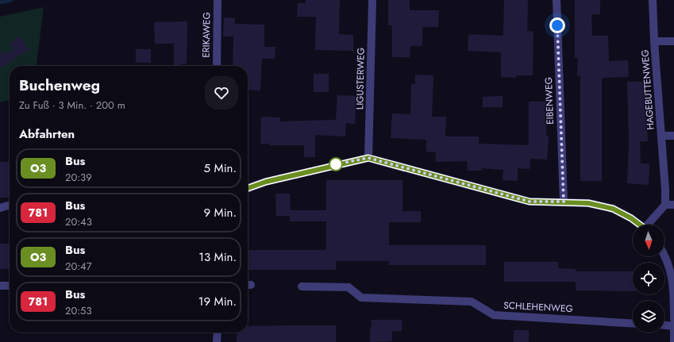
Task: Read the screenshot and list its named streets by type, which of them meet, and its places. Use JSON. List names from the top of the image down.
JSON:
{
  "streets": {
    "street": [
      "ERIKAWEG",
      "LIGUSTERWEG",
      "HAGEBUTTENWEG",
      "EIBENWEG",
      "SCHLEHENWEG"
    ]
  },
  "lines": ["bus line O3"],
  "north": "bottom",
  "page": {
    "heading": [
      ["Buchenweg", "Zu Fuß · 3 Min. · 200 m"],
      "Abfahrten"
    ],
    "list": [
      {
        "mark": "O3",
        "name": "Bus",
        "note": "20:39",
        "value": "5 Min."
      },
      {
        "mark": "781",
        "name": "Bus",
        "note": "20:43",
        "value": "9 Min."
      },
      {
        "mark": "O3",
        "name": "Bus",
        "note": "20:47",
        "value": "13 Min."
      },
      {
        "mark": "781",
        "name": "Bus",
        "note": "20:53",
        "value": "19 Min."
      }
    ]
  }
}
